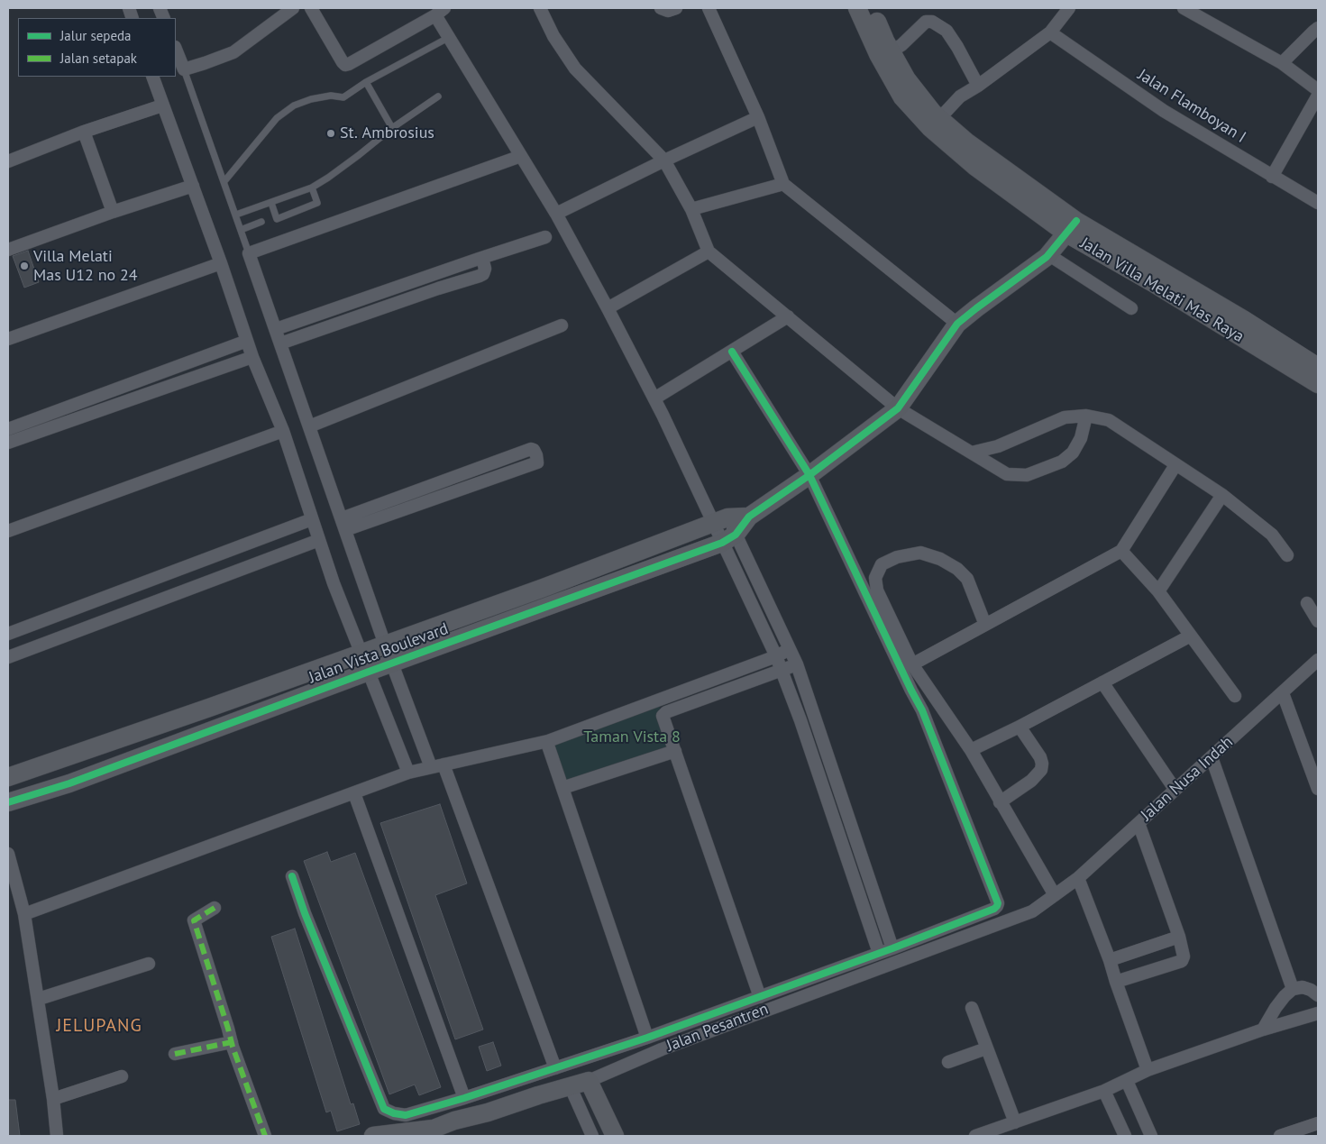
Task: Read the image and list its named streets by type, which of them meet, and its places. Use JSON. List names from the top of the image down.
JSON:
{
  "streets": {
    "street": [
      "Jalan Flamboyan I",
      "Jalan Villa Melati Mas Raya",
      "Jalan Vista Boulevard",
      "Jalan Nusa Indah",
      "Jalan Pesantren"
    ]
  },
  "crossings": [
    ["Jalan Nusa Indah", "Jalan Pesantren"]
  ],
  "districts": ["JELUPANG"],
  "parks": ["Taman Vista 8"],
  "places": ["St. Ambrosius", "Villa Melati Mas U12 no 24"],
  "legend": ["Jalur sepeda", "Jalan setapak"]
}
